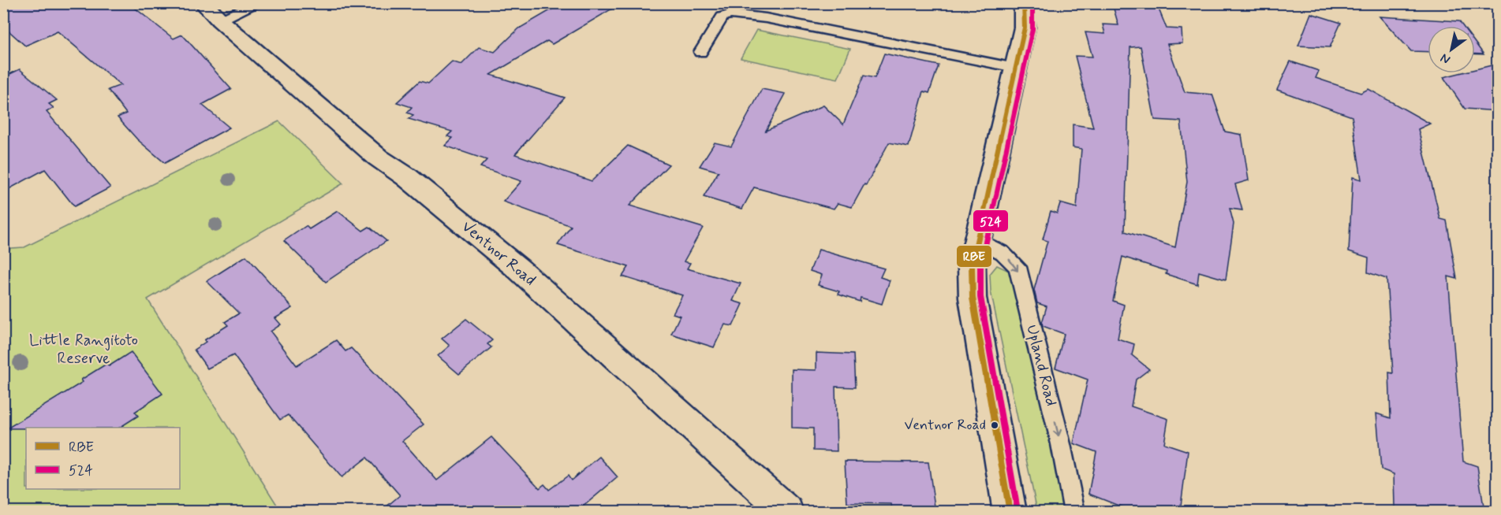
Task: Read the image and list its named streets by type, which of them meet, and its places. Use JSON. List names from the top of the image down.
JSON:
{
  "streets": {
    "street": ["Ventnor Road"],
    "lane": ["Upland Road"]
  },
  "one_way": ["Upland Road"],
  "parks": ["Little Rangitoto Reserve"],
  "places": ["Ventnor Road"],
  "lines": ["transit line RBE", "transit line 524"],
  "legend": ["RBE", "524"],
  "north": "bottom left"
}
